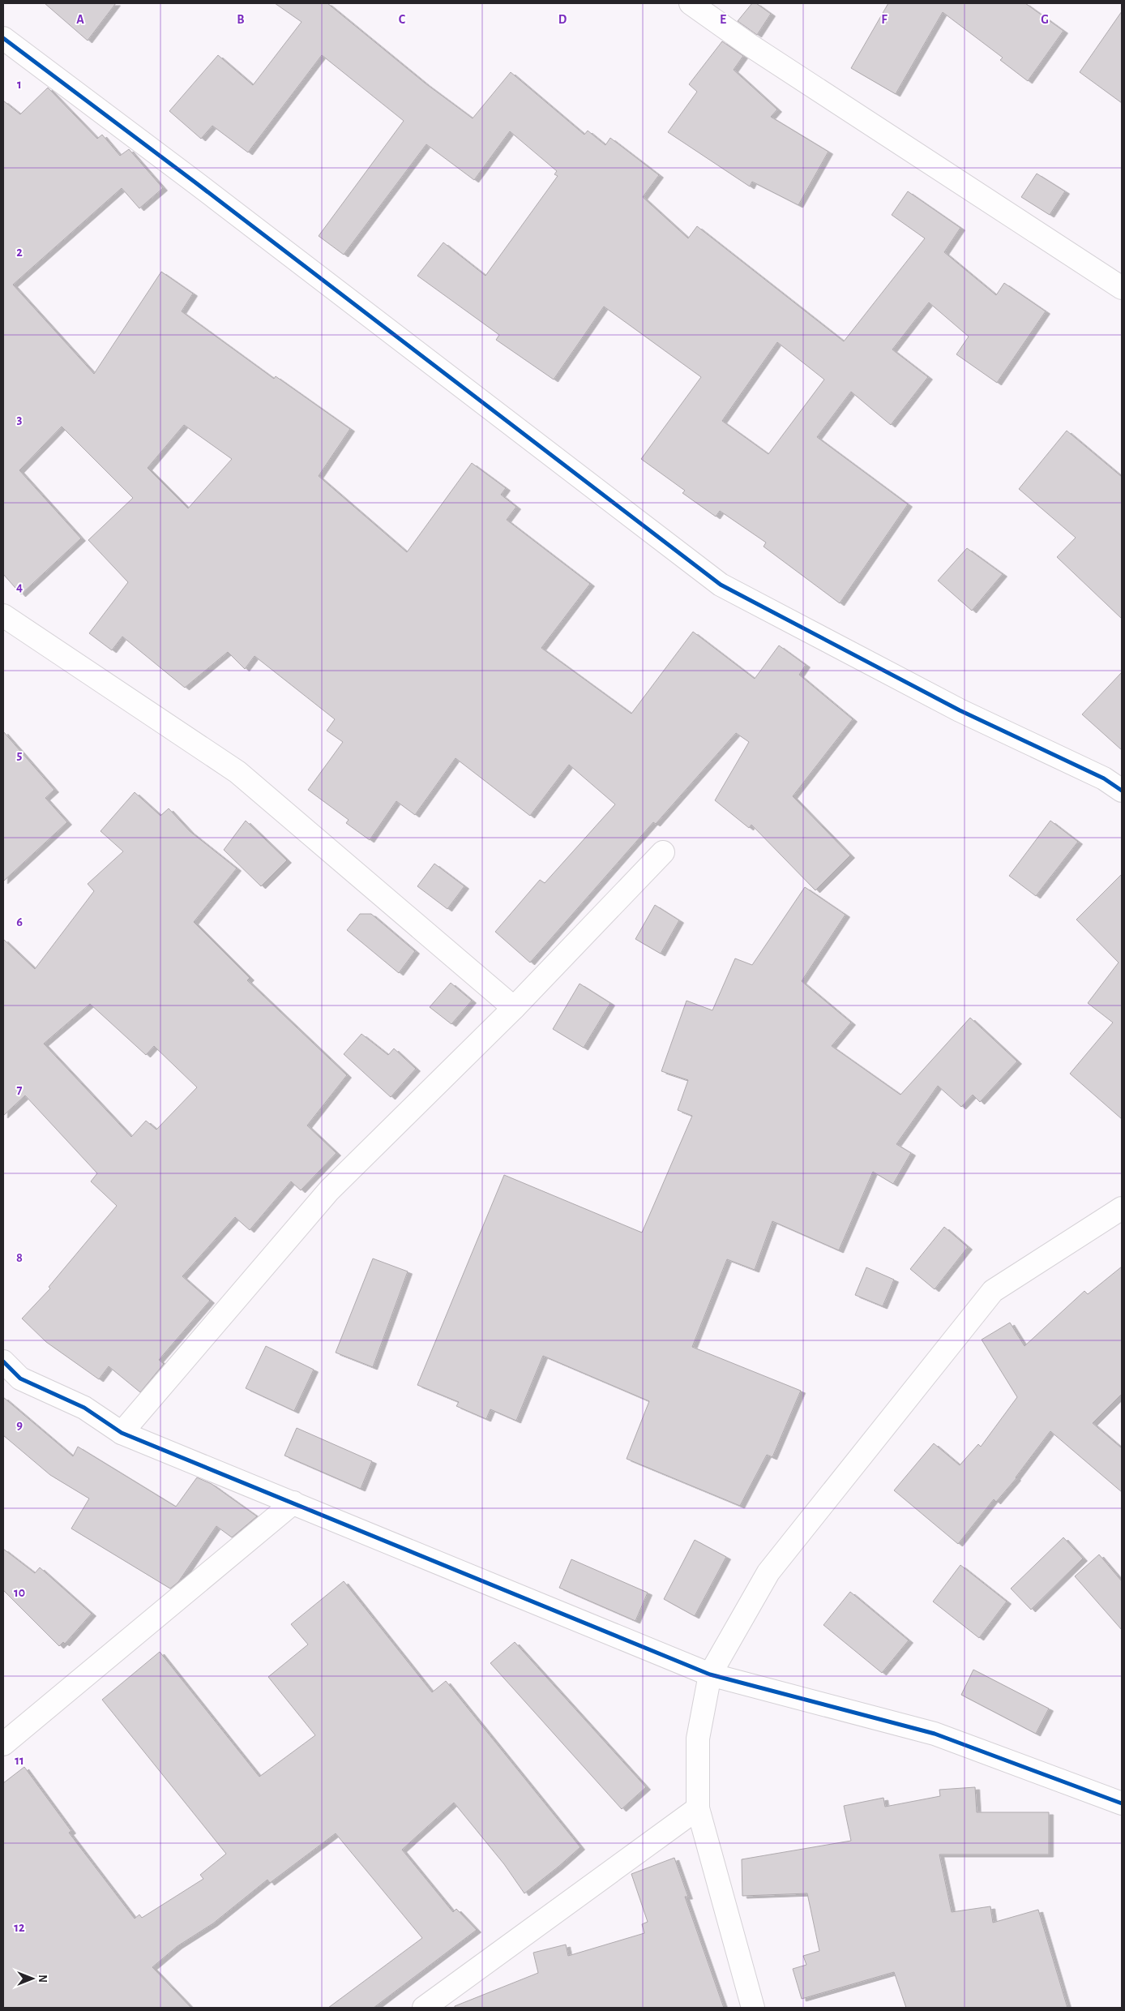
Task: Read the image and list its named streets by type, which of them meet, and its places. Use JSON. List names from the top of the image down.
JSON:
{
  "north": "right",
  "grid": {
    "columns": [
      "A",
      "B",
      "C",
      "D",
      "E",
      "F",
      "G"
    ],
    "rows": [
      "1",
      "2",
      "3",
      "4",
      "5",
      "6",
      "7",
      "8",
      "9",
      "10",
      "11",
      "12"
    ]
  }
}
